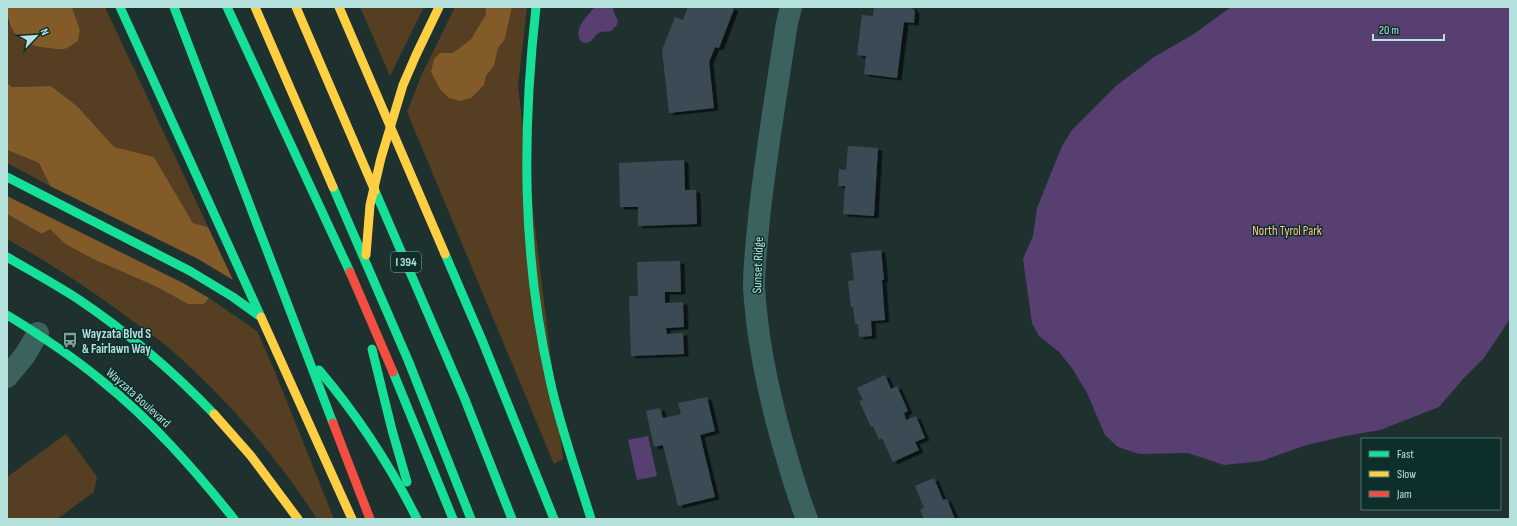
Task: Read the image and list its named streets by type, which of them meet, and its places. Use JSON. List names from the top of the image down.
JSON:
{
  "streets": {
    "main road": ["I 394", "Wayzata Boulevard"],
    "street": ["Sunset Ridge"]
  },
  "parks": ["North Tyrol Park"],
  "places": {
    "bus stop": ["Wayzata Blvd S & Fairlawn Way"]
  },
  "legend": ["Fast", "Slow", "Jam"],
  "scale_bar": "20 m",
  "north": "top right"
}
